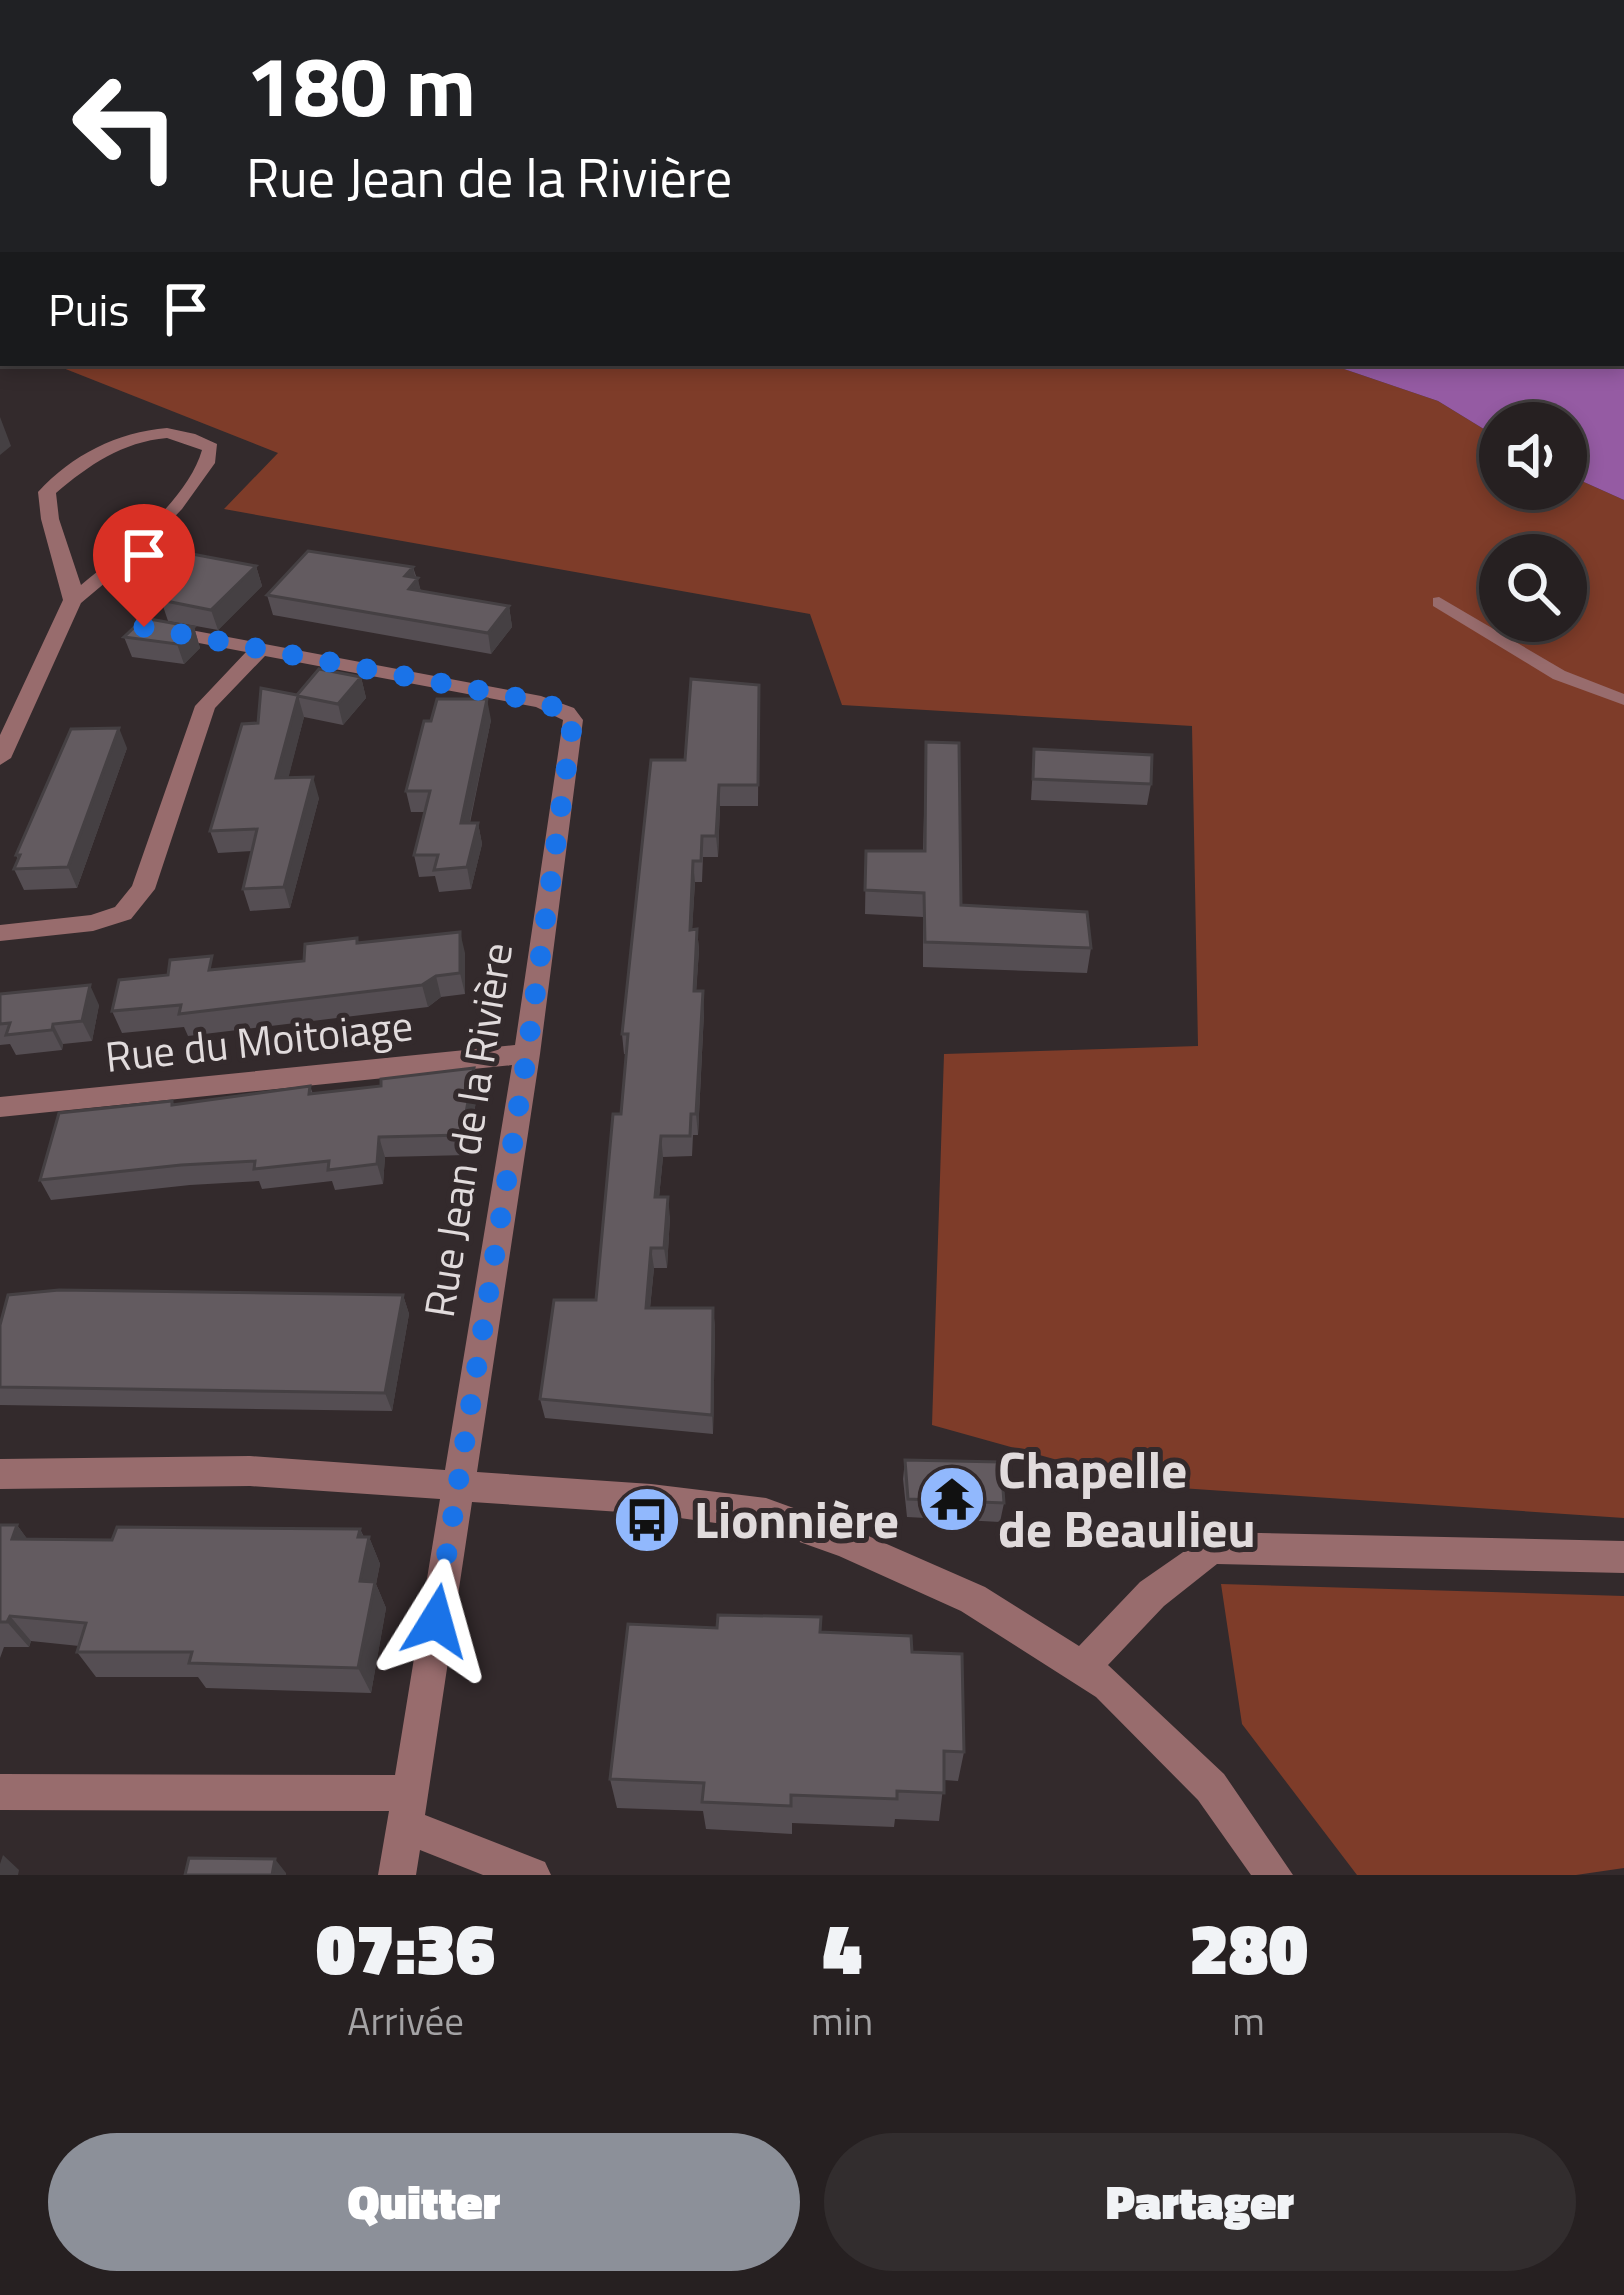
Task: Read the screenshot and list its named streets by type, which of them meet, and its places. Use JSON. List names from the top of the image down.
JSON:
{
  "streets": {
    "street": ["Rue du Moitoiage", "Rue Jean de la Rivière"]
  },
  "crossings": [
    ["Rue du Moitoiage", "Rue Jean de la Rivière"]
  ],
  "places": {
    "temple": ["Chapelle de Beaulieu"],
    "bus stop": ["Lionnière"]
  },
  "page": {
    "turn": ["180 m", "Rue Jean de la Rivière"],
    "then": "Puis",
    "eta": [
      "07:36",
      "Arrivée",
      "4",
      "min",
      "280",
      "m"
    ],
    "buttons": ["Quitter", "Partager"]
  }
}
